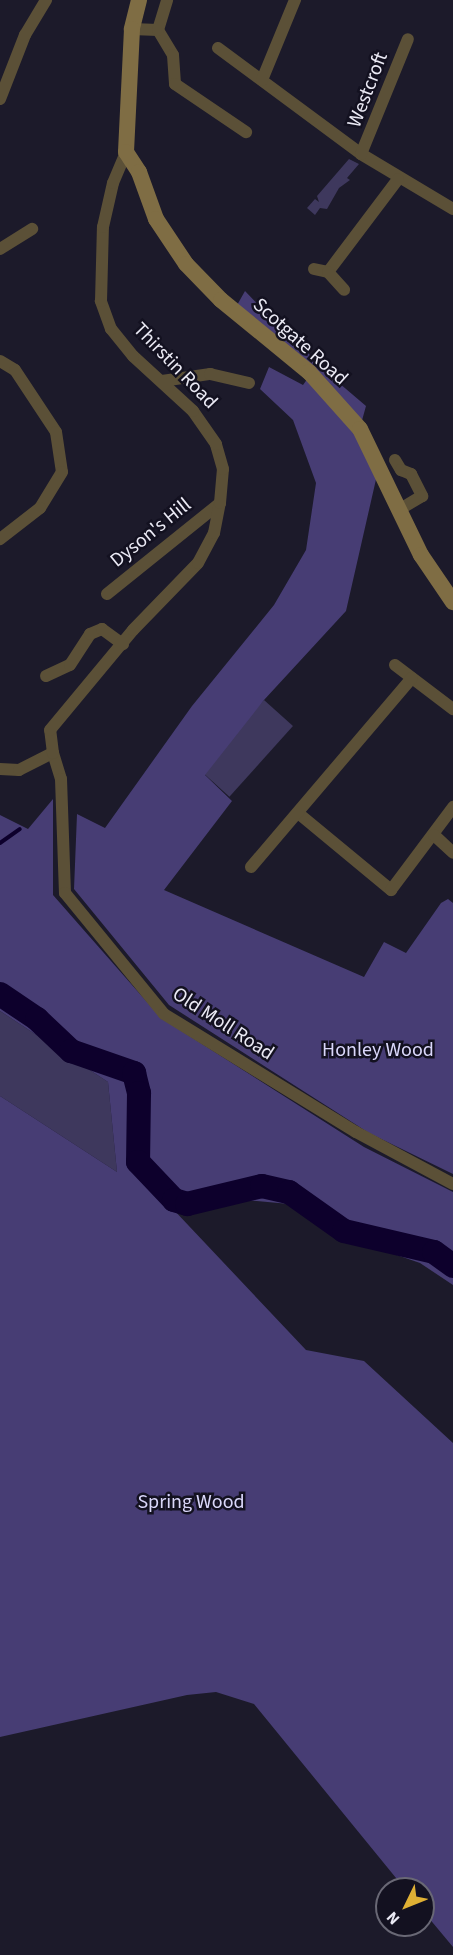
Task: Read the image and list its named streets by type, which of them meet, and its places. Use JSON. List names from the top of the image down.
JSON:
{
  "streets": {
    "street": [
      "Westcroft",
      "Scotgate Road",
      "Thirstin Road",
      "Dyson's Hill",
      "Old Moll Road"
    ]
  },
  "crossings": [
    ["Scotgate Road", "Thirstin Road"],
    ["Thirstin Road", "Dyson's Hill"],
    ["Thirstin Road", "Old Moll Road"]
  ],
  "parks": ["Honley Wood", "Spring Wood"],
  "north": "bottom left"
}
